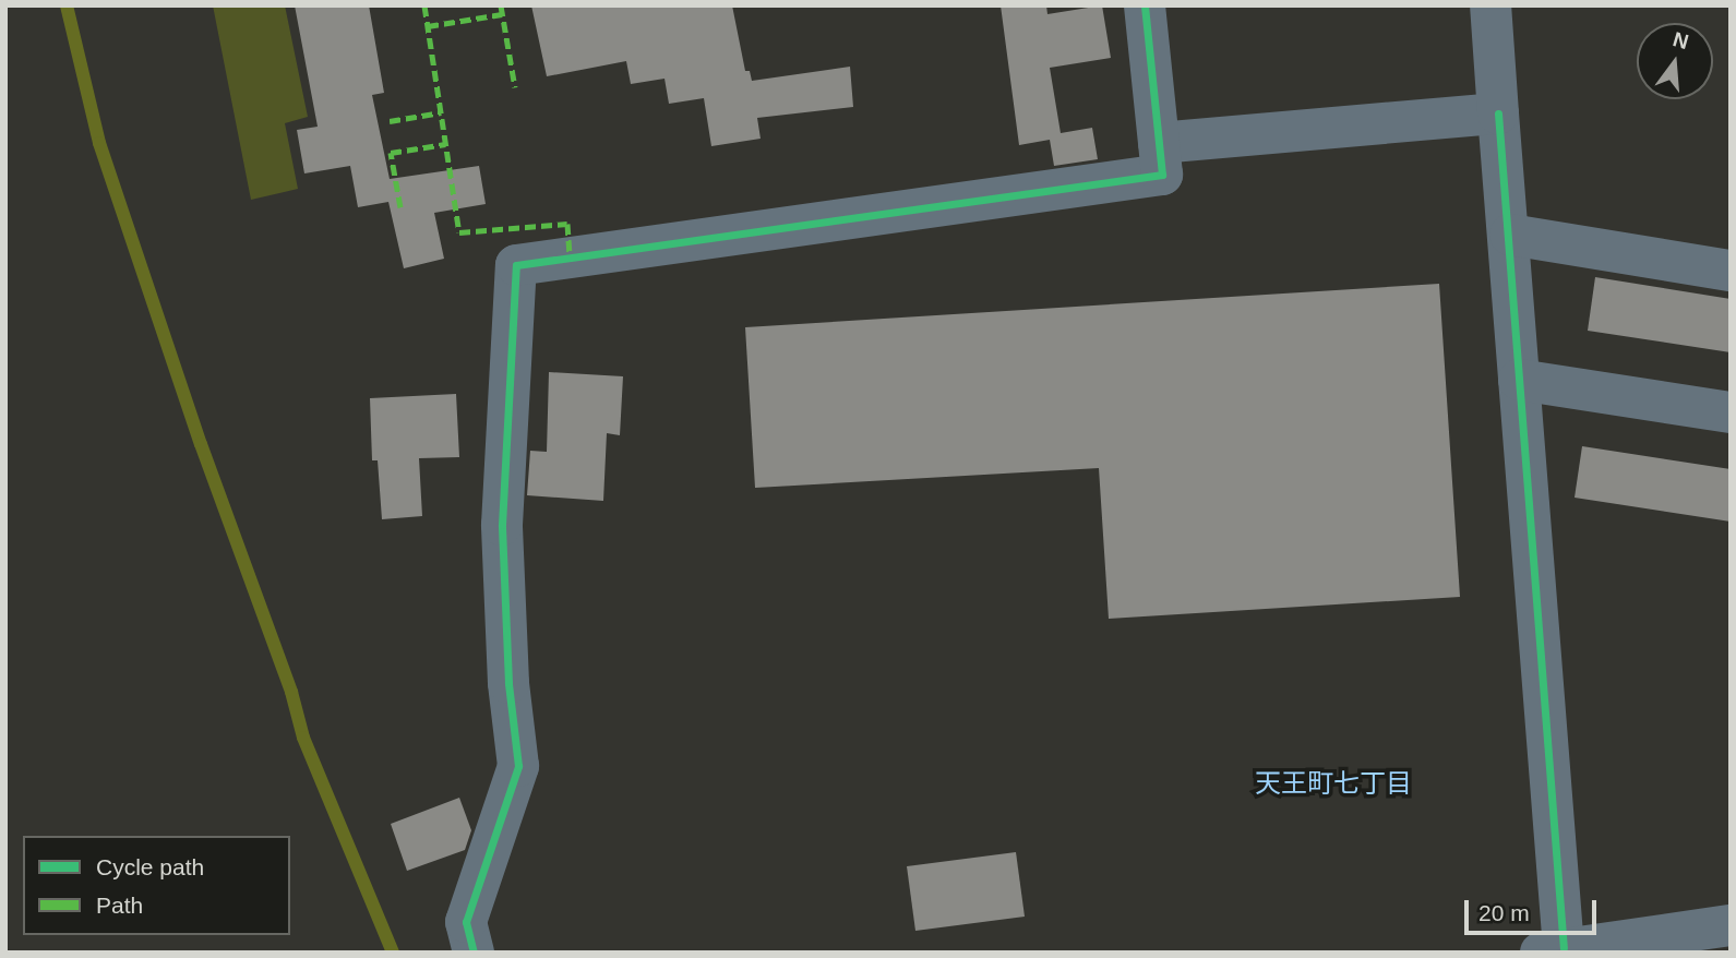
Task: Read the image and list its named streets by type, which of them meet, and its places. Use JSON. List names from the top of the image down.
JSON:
{
  "districts": ["天王町七丁目"],
  "legend": ["Cycle path", "Path"],
  "scale_bar": "20 m",
  "north": "top"
}
